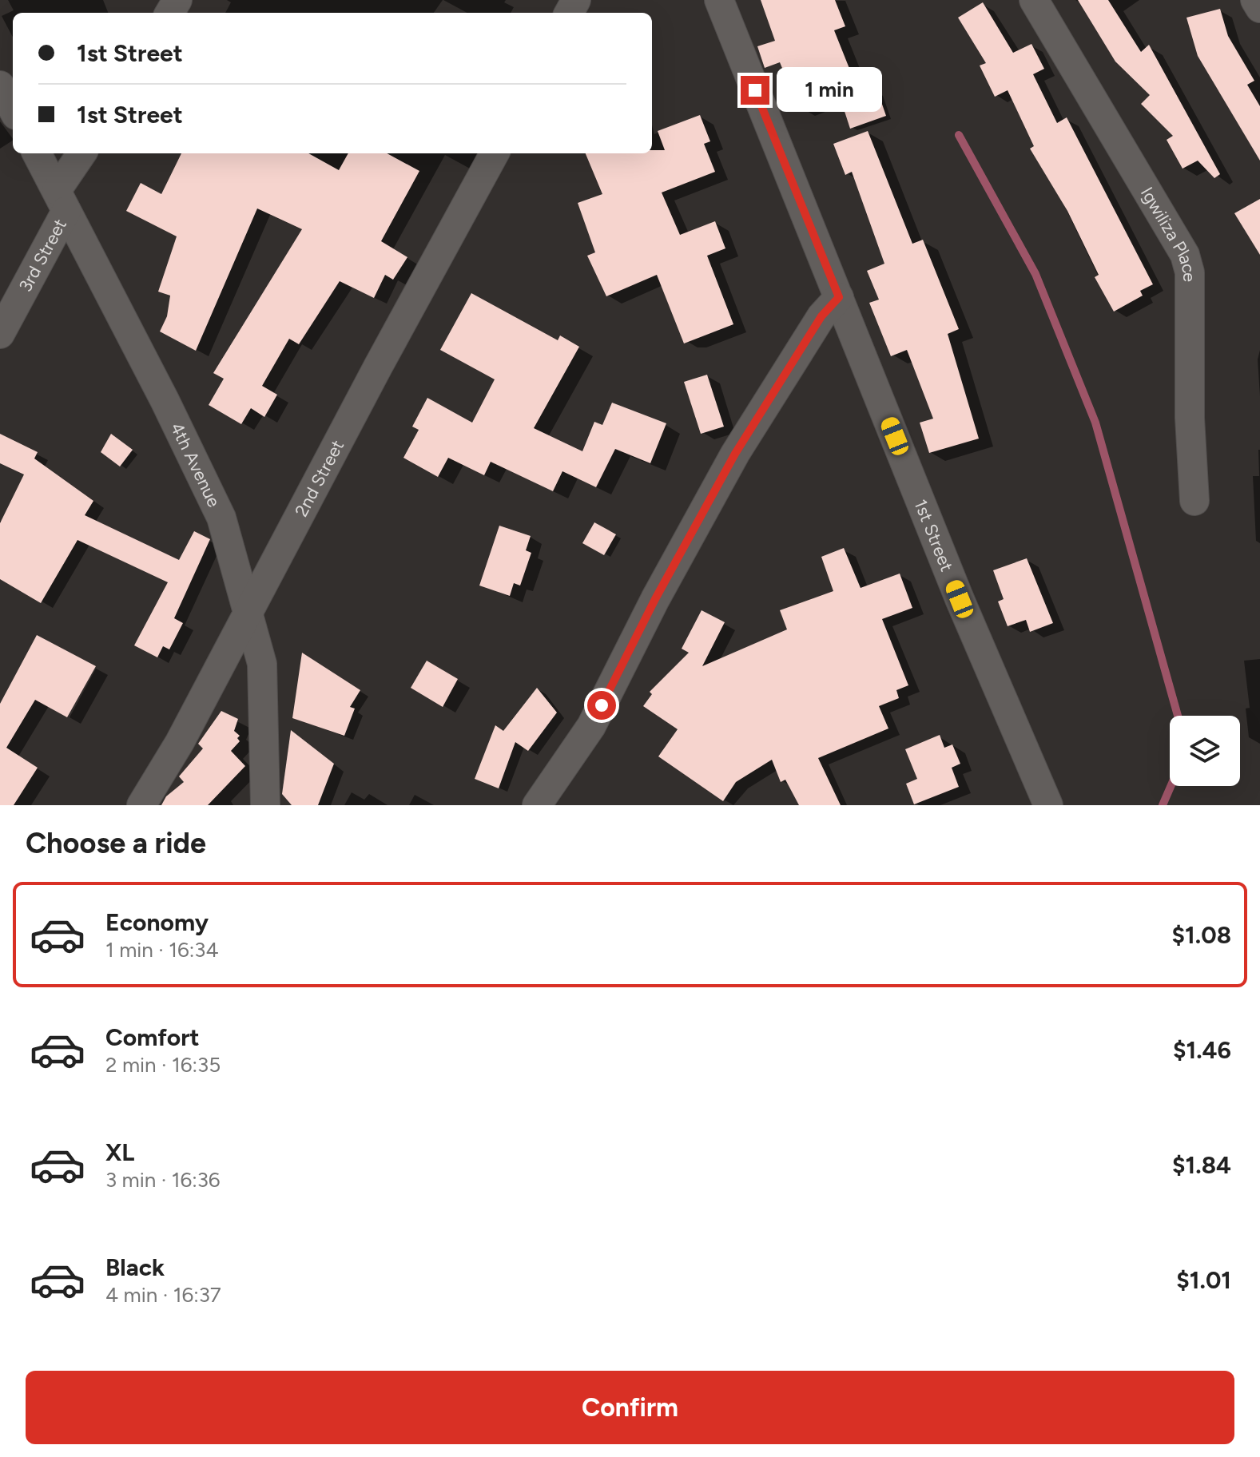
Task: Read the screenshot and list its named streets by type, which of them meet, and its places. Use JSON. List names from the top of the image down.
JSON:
{
  "streets": {
    "street": [
      "Igwiliza Place",
      "3rd Street",
      "4th Avenue",
      "2nd Street",
      "1st Street"
    ]
  },
  "crossings": [
    ["3rd Street", "4th Avenue"],
    ["4th Avenue", "2nd Street"]
  ],
  "page": {
    "banner": ["1st Street", "1st Street"],
    "bubble": "1 min",
    "heading": "Choose a ride",
    "list": [
      {
        "name": "Economy",
        "note": "1 min · 16:34",
        "value": "$1.08"
      },
      {
        "name": "Comfort",
        "note": "2 min · 16:35",
        "value": "$1.46"
      },
      {
        "name": "XL",
        "note": "3 min · 16:36",
        "value": "$1.84"
      },
      {
        "name": "Black",
        "note": "4 min · 16:37",
        "value": "$1.01"
      }
    ],
    "buttons": "Confirm"
  }
}
